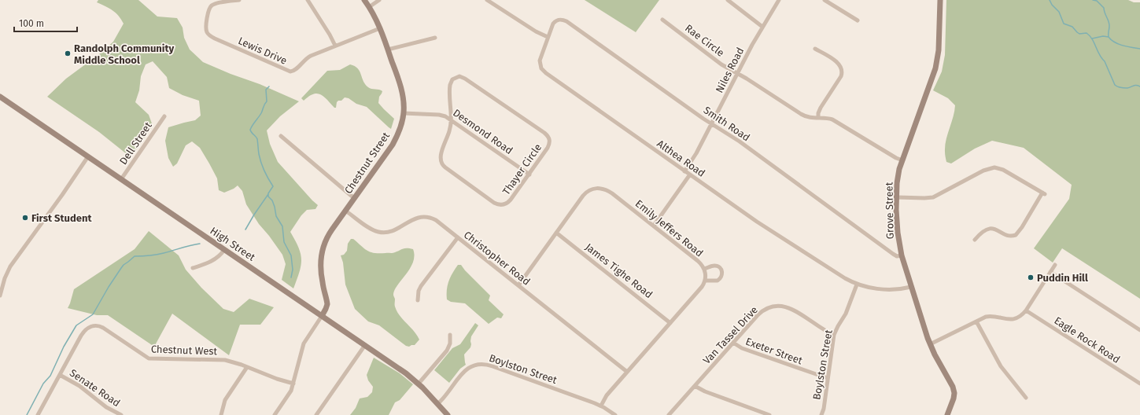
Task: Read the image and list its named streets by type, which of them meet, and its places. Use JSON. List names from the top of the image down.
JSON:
{
  "streets": {
    "main road": ["Chestnut Street", "Grove Street", "High Street"],
    "street": [
      "Rae Circle",
      "Lewis Drive",
      "Niles Road",
      "Smith Road",
      "Desmond Road",
      "Dell Street",
      "Althea Road",
      "Thayer Circle",
      "Emily Jeffers Road",
      "Christopher Road",
      "James Tighe Road",
      "Van Tassel Drive",
      "Eagle Rock Road",
      "Chestnut West",
      "Exeter Street",
      "Boylston Street",
      "Senate Road"
    ]
  },
  "crossings": [
    ["Rae Circle", "Niles Road"],
    ["Rae Circle", "Grove Street"],
    ["Lewis Drive", "Chestnut Street"],
    ["Niles Road", "Smith Road"],
    ["Niles Road", "Althea Road"],
    ["Smith Road", "Althea Road"],
    ["Smith Road", "Grove Street"],
    ["Desmond Road", "Chestnut Street"],
    ["Desmond Road", "Thayer Circle"],
    ["Dell Street", "High Street"],
    ["Althea Road", "Grove Street"],
    ["Althea Road", "Boylston Street"],
    ["Chestnut Street", "High Street"],
    ["Chestnut Street", "Christopher Road"],
    ["Emily Jeffers Road", "Christopher Road"],
    ["Emily Jeffers Road", "James Tighe Road"],
    ["High Street", "Boylston Street"],
    ["Van Tassel Drive", "Exeter Street"],
    ["Van Tassel Drive", "Boylston Street"],
    ["Chestnut West", "Senate Road"],
    ["Exeter Street", "Boylston Street"]
  ],
  "places": ["Randolph Community Middle School", "First Student", "Puddin Hill"],
  "scale_bar": "100 m"
}
